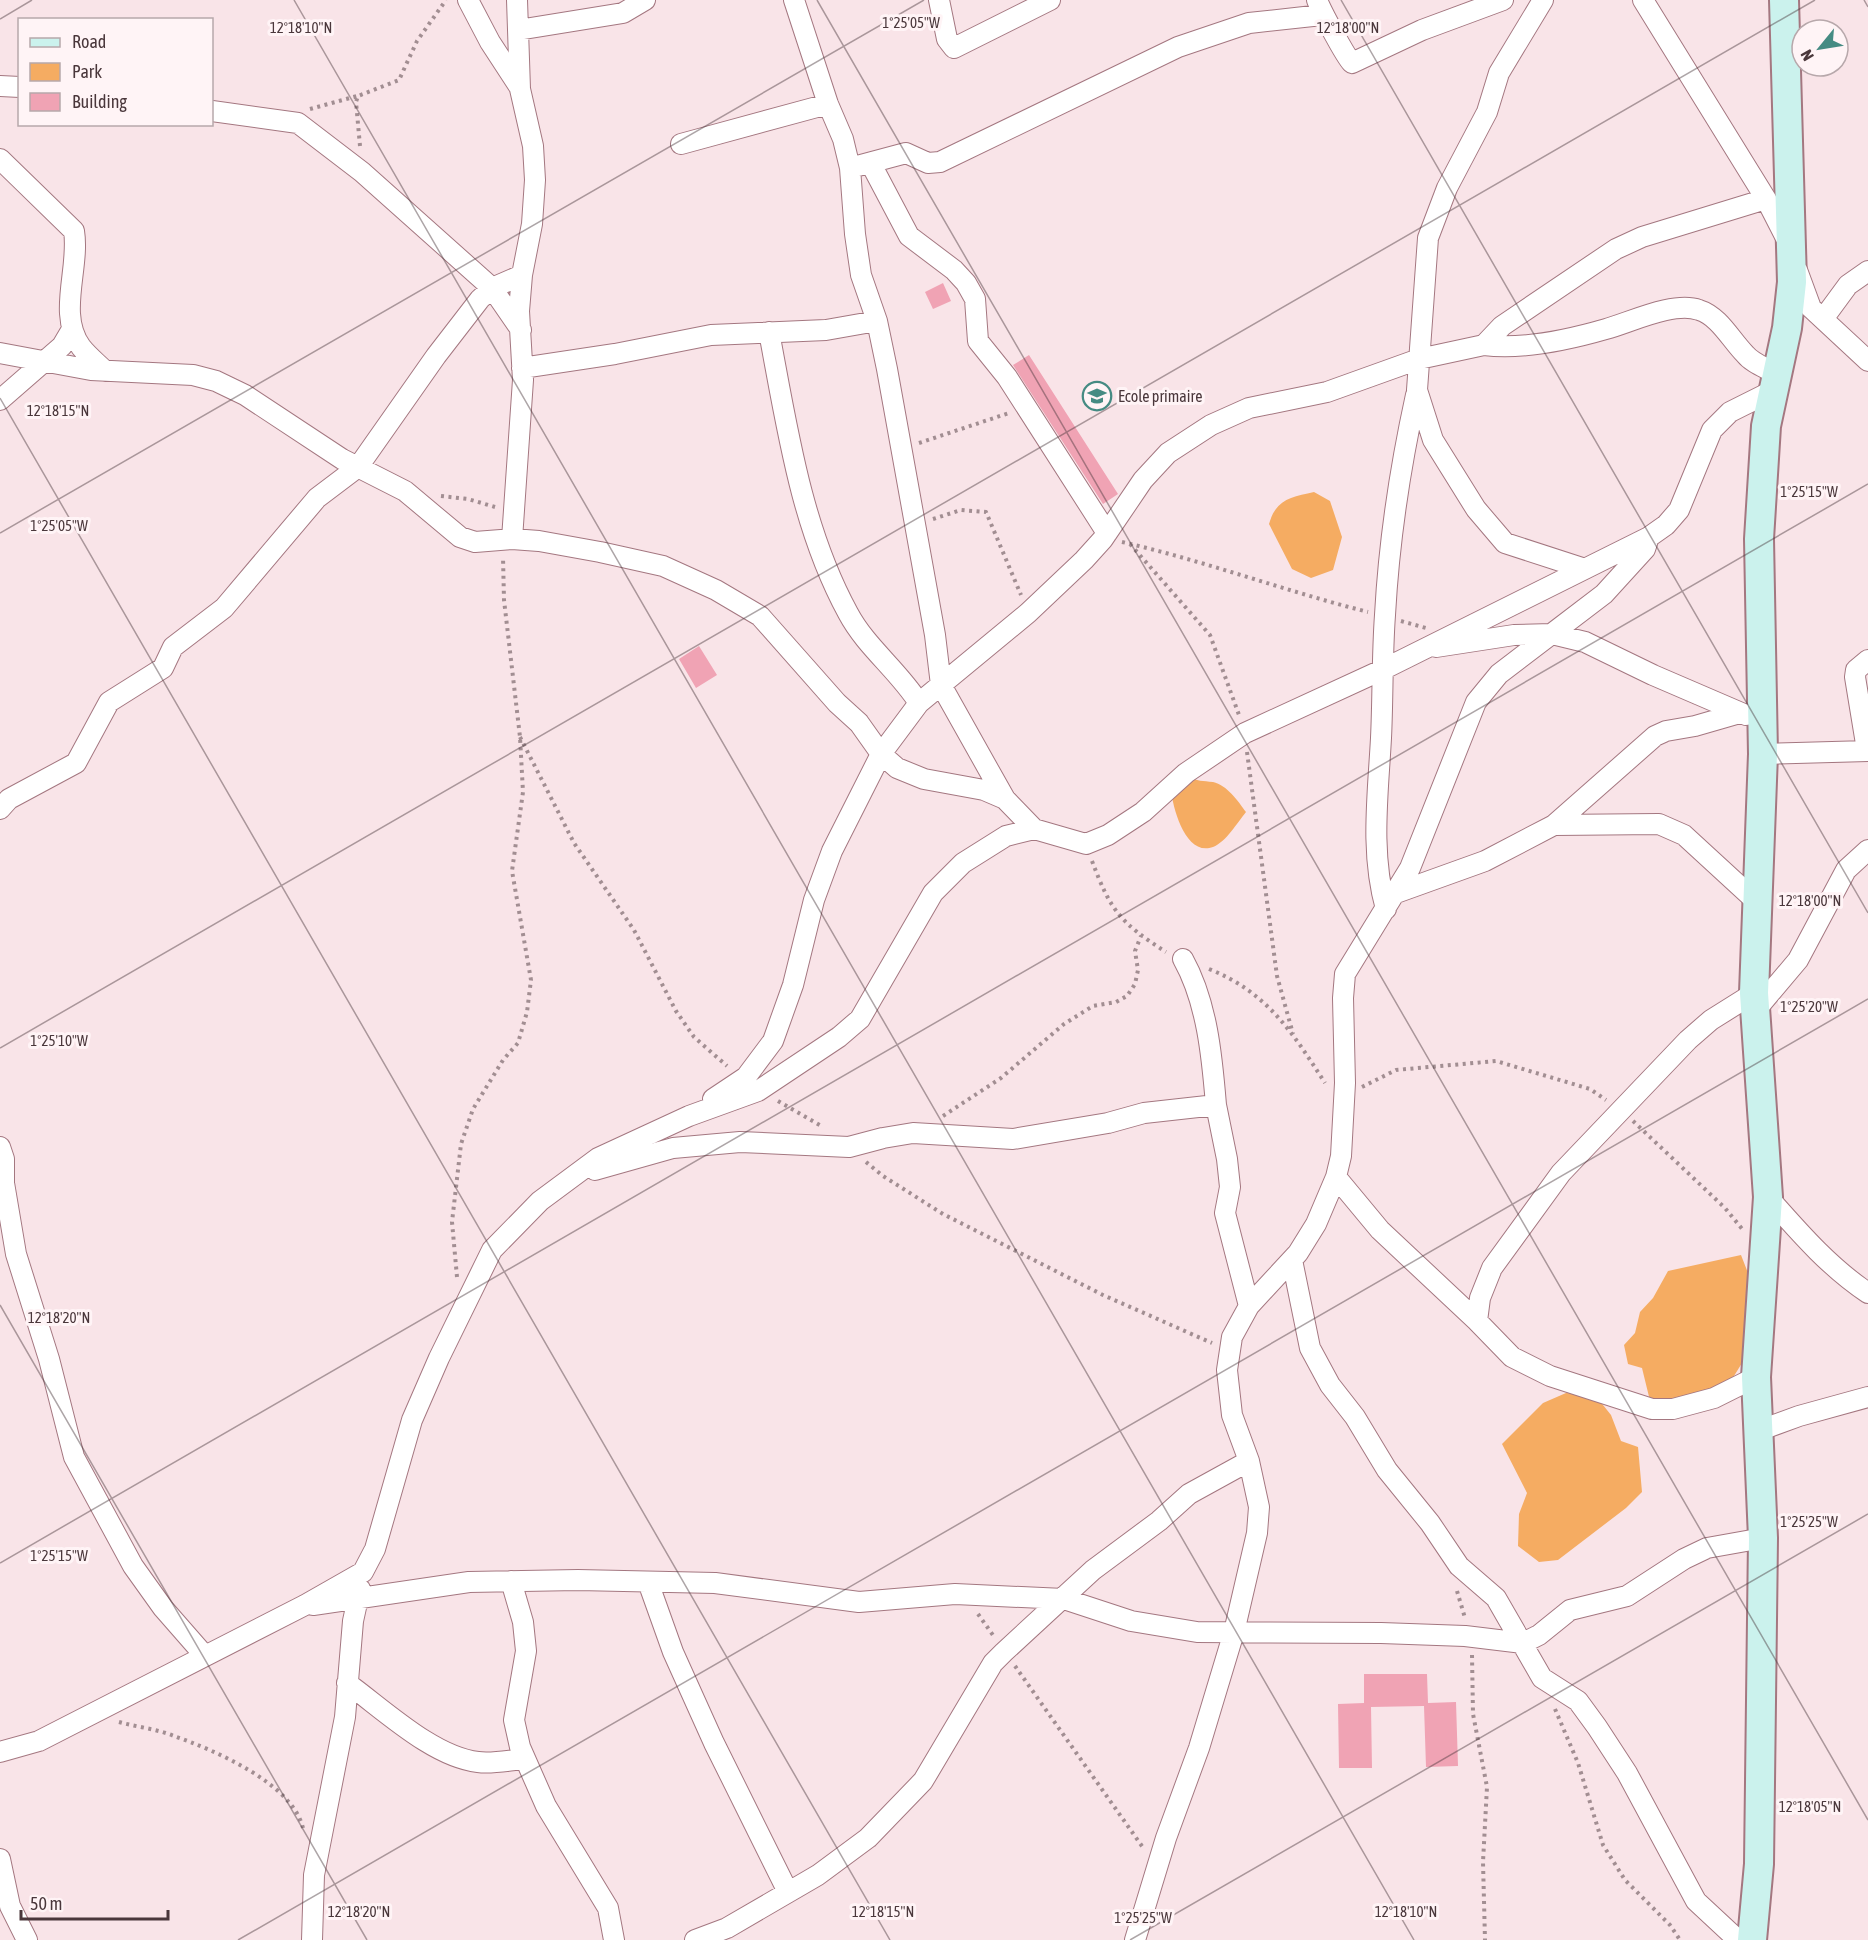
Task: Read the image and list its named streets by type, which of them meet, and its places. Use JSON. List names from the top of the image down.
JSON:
{
  "places": {
    "school or university": ["Ecole primaire"]
  },
  "legend": ["Road", "Park", "Building"],
  "scale_bar": "50 m",
  "north": "bottom left",
  "coordinates": [
    "1°25'05\"W",
    "12°18'10\"N",
    "12°18'00\"N",
    "12°18'15\"N",
    "1°25'15\"W",
    "1°25'20\"W",
    "1°25'10\"W",
    "12°18'20\"N",
    "1°25'25\"W",
    "12°18'05\"N"
  ]
}
